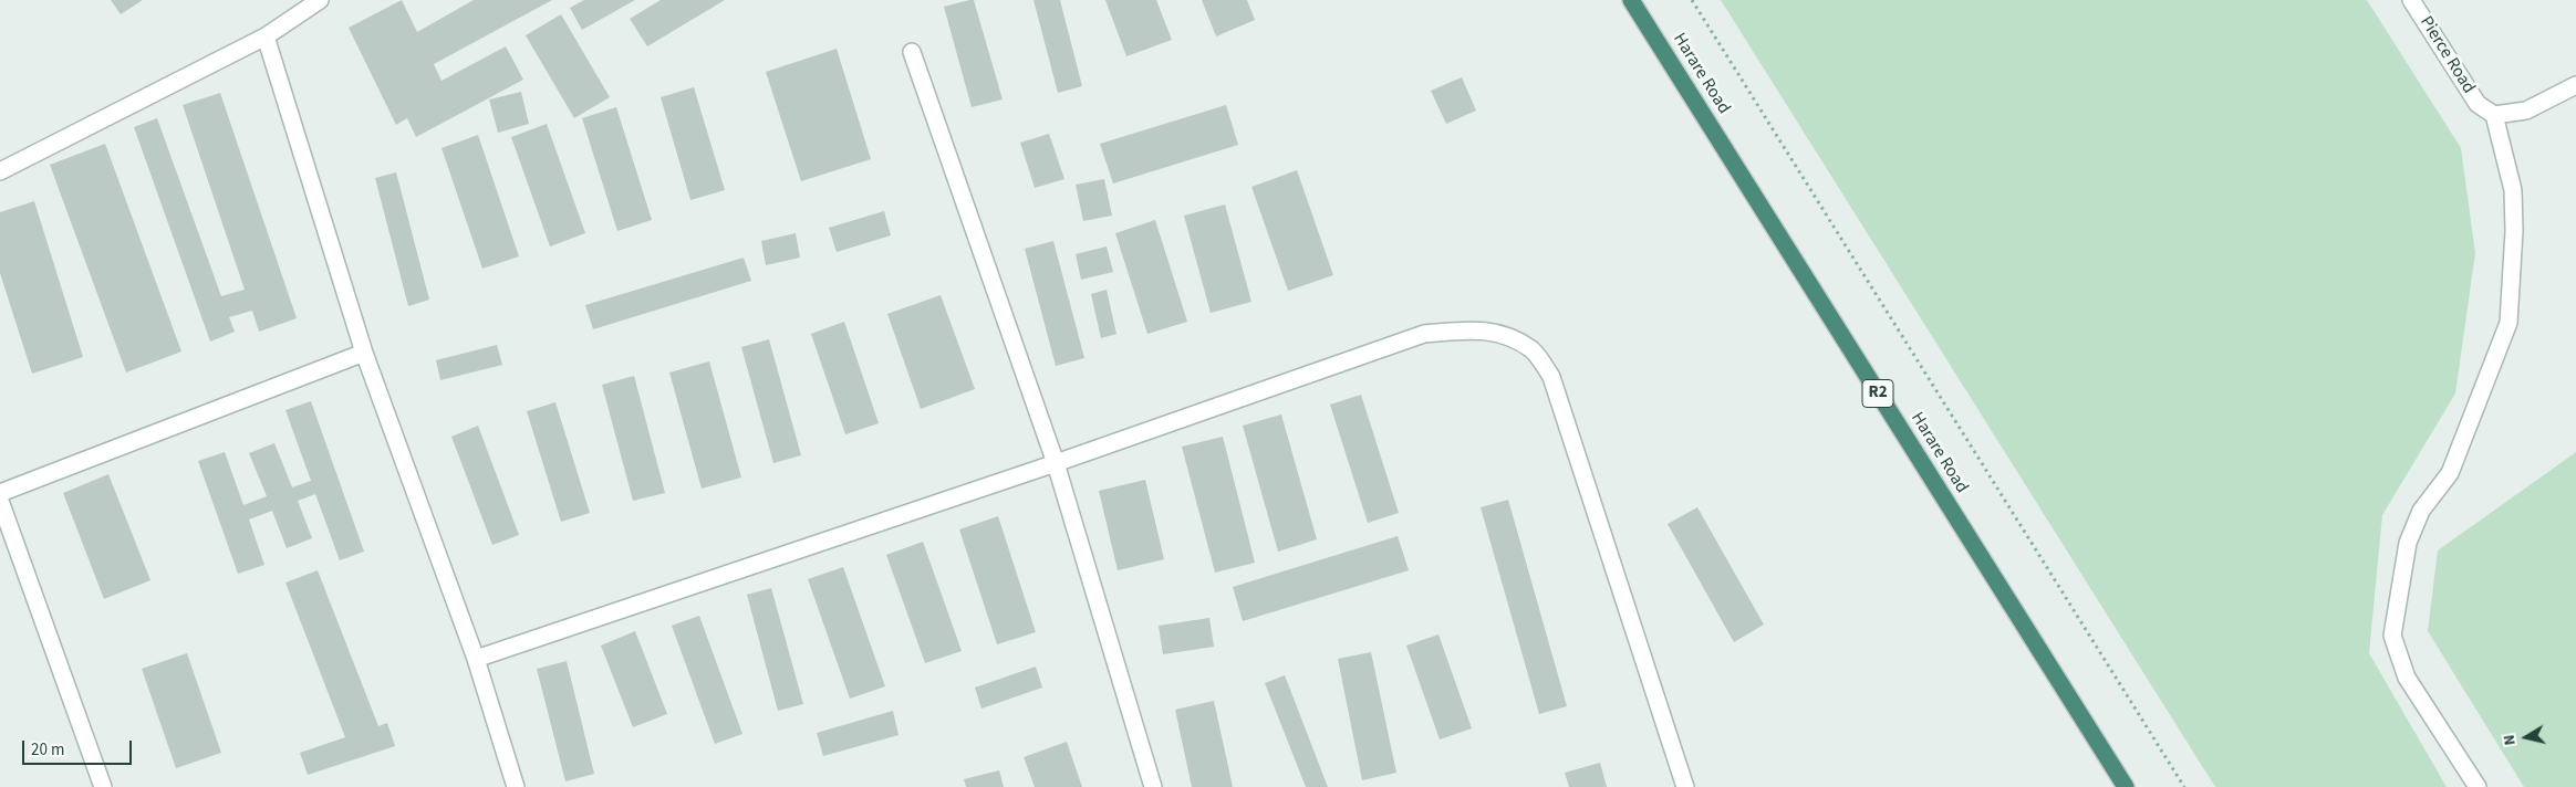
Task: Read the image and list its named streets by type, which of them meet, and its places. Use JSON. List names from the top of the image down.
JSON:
{
  "streets": {
    "highway": ["Harare Road", "R2"],
    "lane": ["Pierce Road"]
  },
  "scale_bar": "20 m",
  "north": "left"
}
